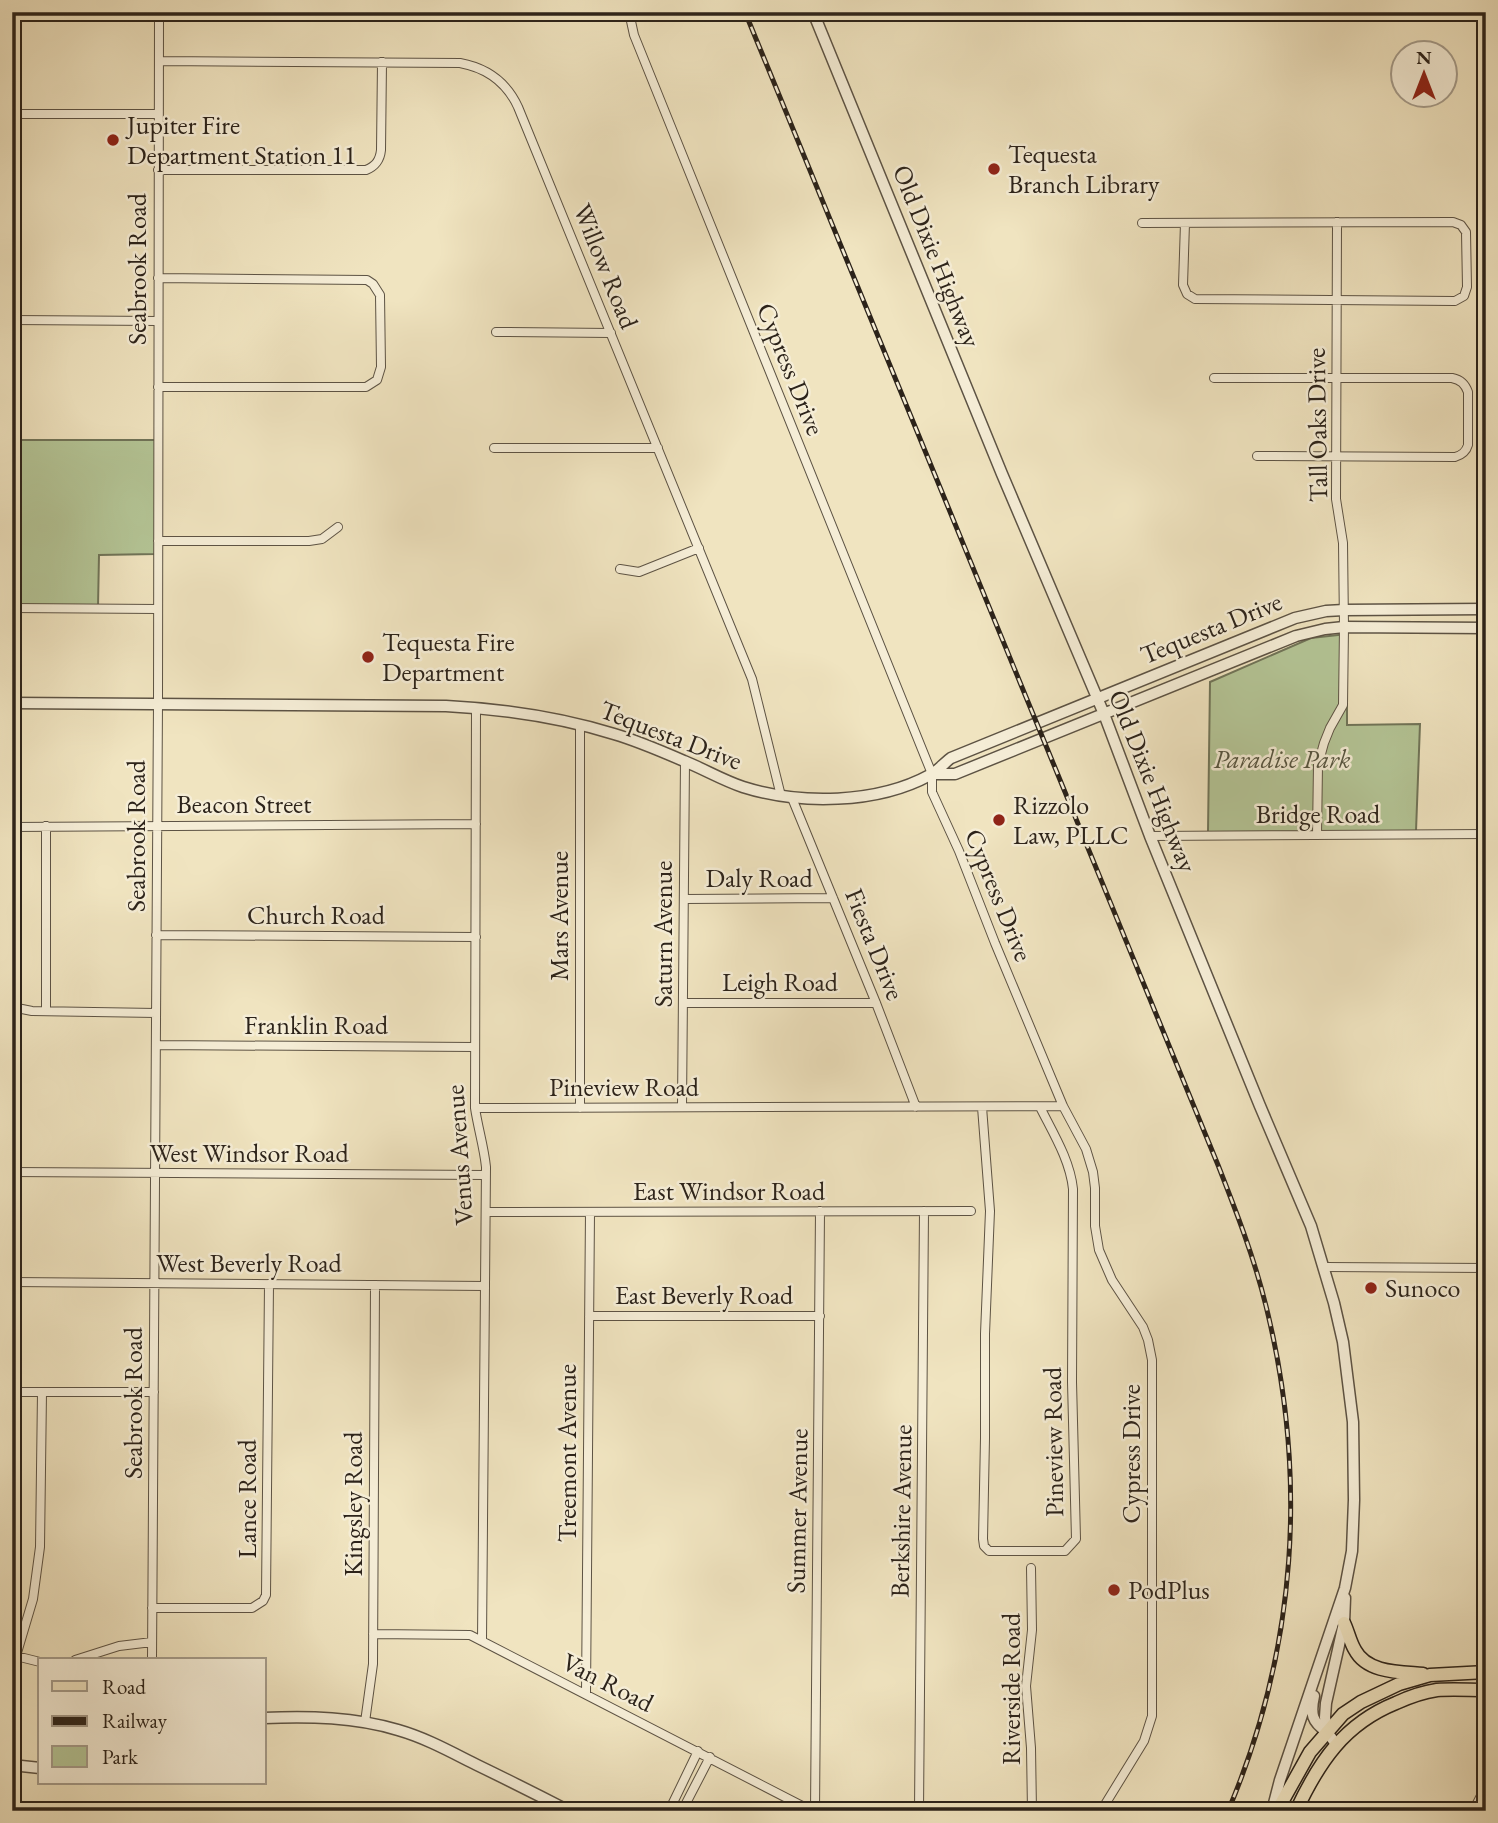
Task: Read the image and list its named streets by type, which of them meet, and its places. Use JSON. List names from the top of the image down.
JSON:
{
  "streets": {
    "main road": ["Old Dixie Highway"],
    "street": [
      "Willow Road",
      "Seabrook Road",
      "Cypress Drive",
      "Tall Oaks Drive",
      "Tequesta Drive",
      "Beacon Street",
      "Bridge Road",
      "Daly Road",
      "Church Road",
      "Mars Avenue",
      "Saturn Avenue",
      "Fiesta Drive",
      "Leigh Road",
      "Franklin Road",
      "Pineview Road",
      "West Windsor Road",
      "Venus Avenue",
      "East Windsor Road",
      "West Beverly Road",
      "East Beverly Road",
      "Treemont Avenue",
      "Lance Road",
      "Kingsley Road",
      "Summer Avenue",
      "Berkshire Avenue",
      "Van Road",
      "Riverside Road"
    ]
  },
  "crossings": [
    ["Old Dixie Highway", "Tequesta Drive"],
    ["Old Dixie Highway", "Bridge Road"],
    ["Willow Road", "Seabrook Road"],
    ["Willow Road", "Tequesta Drive"],
    ["Willow Road", "Fiesta Drive"],
    ["Seabrook Road", "Tequesta Drive"],
    ["Seabrook Road", "Beacon Street"],
    ["Seabrook Road", "Church Road"],
    ["Seabrook Road", "Franklin Road"],
    ["Seabrook Road", "West Windsor Road"],
    ["Seabrook Road", "West Beverly Road"],
    ["Seabrook Road", "Lance Road"],
    ["Cypress Drive", "Tequesta Drive"],
    ["Cypress Drive", "Pineview Road"],
    ["Tall Oaks Drive", "Tequesta Drive"],
    ["Tall Oaks Drive", "Bridge Road"],
    ["Tequesta Drive", "Mars Avenue"],
    ["Tequesta Drive", "Saturn Avenue"],
    ["Tequesta Drive", "Fiesta Drive"],
    ["Tequesta Drive", "Venus Avenue"],
    ["Beacon Street", "Venus Avenue"],
    ["Daly Road", "Saturn Avenue"],
    ["Daly Road", "Fiesta Drive"],
    ["Church Road", "Venus Avenue"],
    ["Mars Avenue", "Pineview Road"],
    ["Saturn Avenue", "Leigh Road"],
    ["Saturn Avenue", "Pineview Road"],
    ["Fiesta Drive", "Leigh Road"],
    ["Fiesta Drive", "Pineview Road"],
    ["Franklin Road", "Venus Avenue"],
    ["Pineview Road", "Venus Avenue"],
    ["West Windsor Road", "Venus Avenue"],
    ["Venus Avenue", "East Windsor Road"],
    ["Venus Avenue", "West Beverly Road"],
    ["Venus Avenue", "Van Road"],
    ["East Windsor Road", "Treemont Avenue"],
    ["East Windsor Road", "Summer Avenue"],
    ["East Windsor Road", "Berkshire Avenue"],
    ["West Beverly Road", "Lance Road"],
    ["West Beverly Road", "Kingsley Road"],
    ["East Beverly Road", "Treemont Avenue"],
    ["East Beverly Road", "Summer Avenue"],
    ["Treemont Avenue", "Van Road"],
    ["Kingsley Road", "Van Road"],
    ["Summer Avenue", "Van Road"]
  ],
  "parks": ["Paradise Park"],
  "places": [
    "Jupiter Fire Department Station 11",
    "Tequesta Branch Library",
    "Tequesta Fire Department",
    "Rizzolo Law, PLLC",
    "Sunoco",
    "PodPlus"
  ],
  "legend": ["Road", "Railway", "Park"],
  "north": "top"
}
